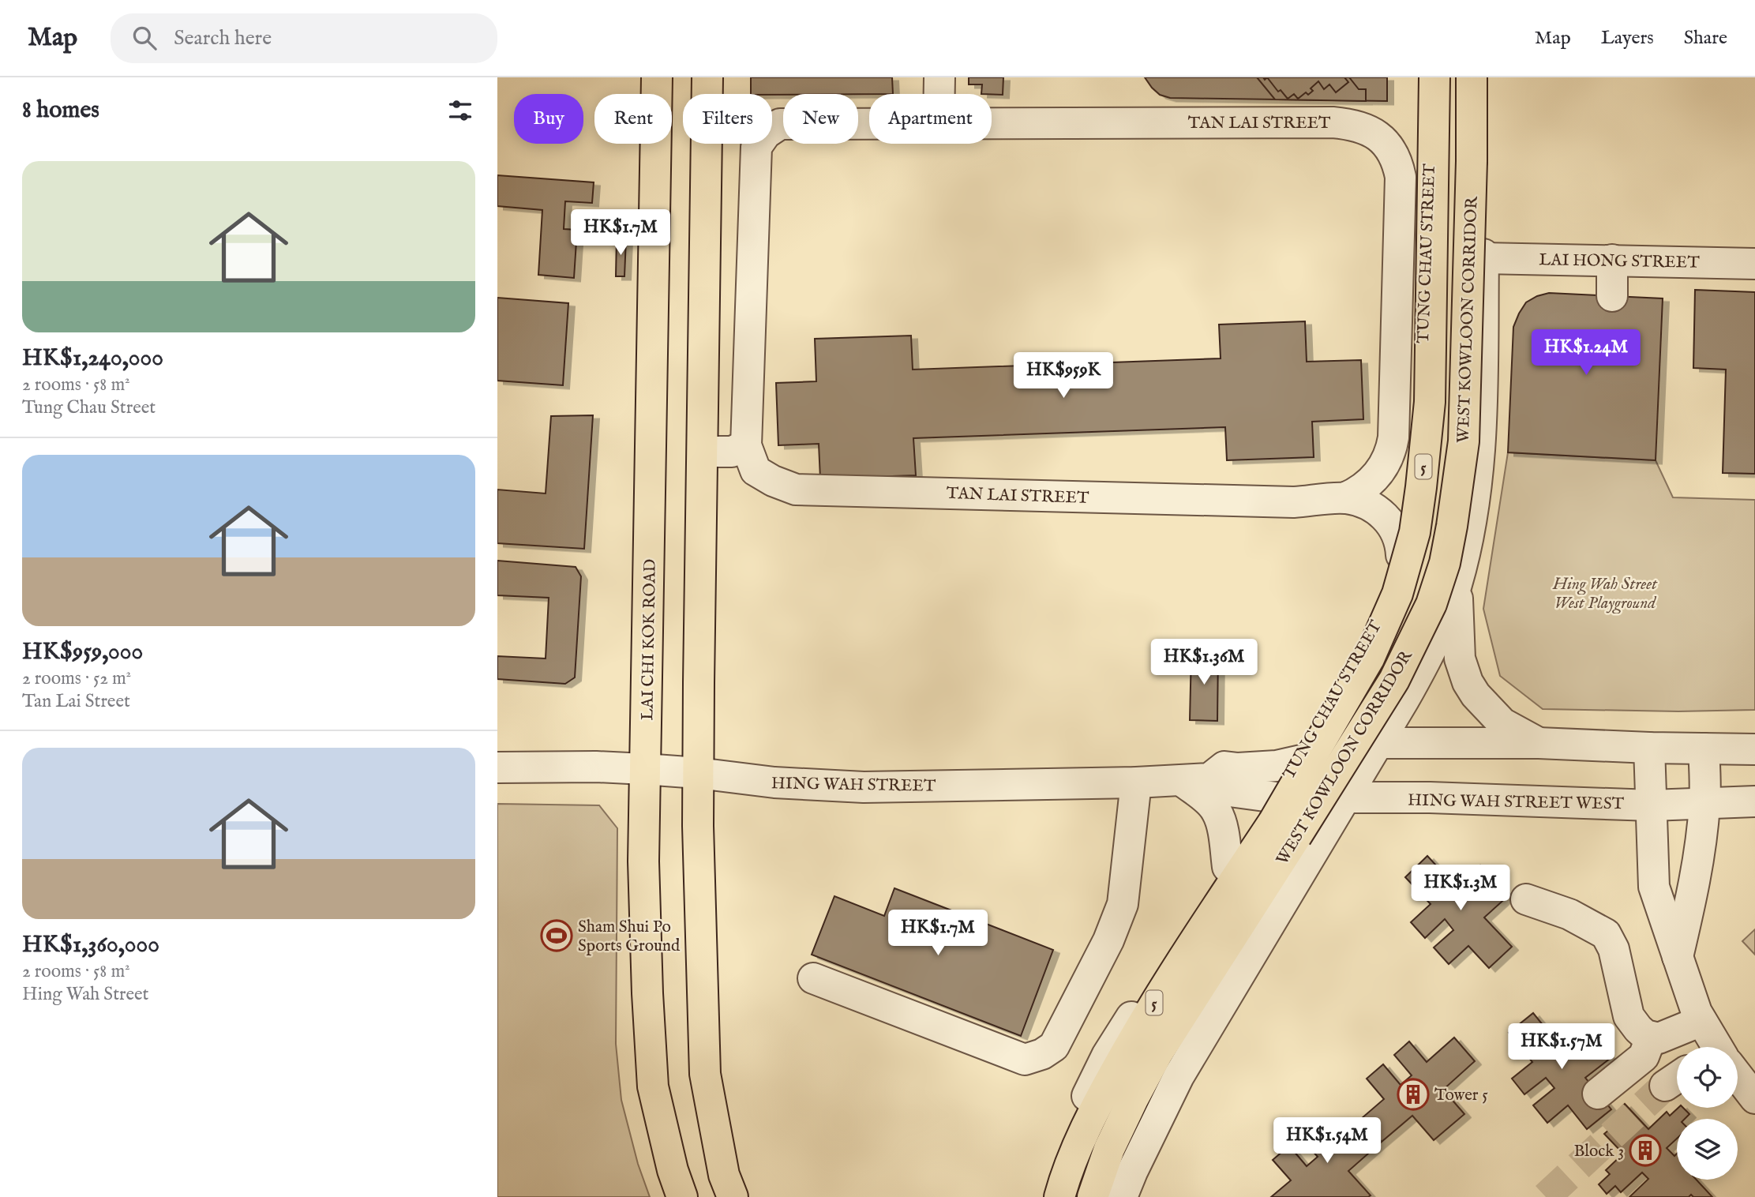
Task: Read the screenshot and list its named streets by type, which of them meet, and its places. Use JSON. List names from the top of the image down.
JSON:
{
  "streets": {
    "main road": ["WEST KOWLOON CORRIDOR", "5", "LAI CHI KOK ROAD"],
    "street": [
      "TAN LAI STREET",
      "TUNG CHAU STREET",
      "LAI HONG STREET",
      "HING WAH STREET",
      "HING WAH STREET WEST"
    ]
  },
  "crossings": [
    ["TAN LAI STREET", "TUNG CHAU STREET"],
    ["TUNG CHAU STREET", "WEST KOWLOON CORRIDOR"],
    ["TUNG CHAU STREET", "HING WAH STREET"],
    ["TUNG CHAU STREET", "HING WAH STREET WEST"],
    ["LAI CHI KOK ROAD", "HING WAH STREET"]
  ],
  "parks": ["Hing Wah Street West Playground"],
  "places": {
    "sports": ["Sham Shui Po Sports Ground"],
    "building": ["Tower 5", "Block 3"]
  },
  "page": {
    "header": "Map",
    "search": "Search here",
    "nav": ["Map", "Layers", "Share"],
    "heading": "8 homes",
    "chip": [
      "Buy",
      "Rent",
      "Filters",
      "New",
      "Apartment"
    ],
    "list": [
      {
        "name": "HK$1,240,000",
        "note": "2 rooms · 58 m² · Tung Chau Street"
      },
      {
        "name": "HK$959,000",
        "note": "2 rooms · 52 m² · Tan Lai Street"
      },
      {
        "name": "HK$1,360,000",
        "note": "2 rooms · 58 m² · Hing Wah Street"
      }
    ],
    "price": [
      "HK$1.7M",
      "HK$1.24M",
      "HK$959K",
      "HK$1.36M",
      "HK$1.3M",
      "HK$1.7M",
      "HK$1.57M",
      "HK$1.54M"
    ]
  }
}
